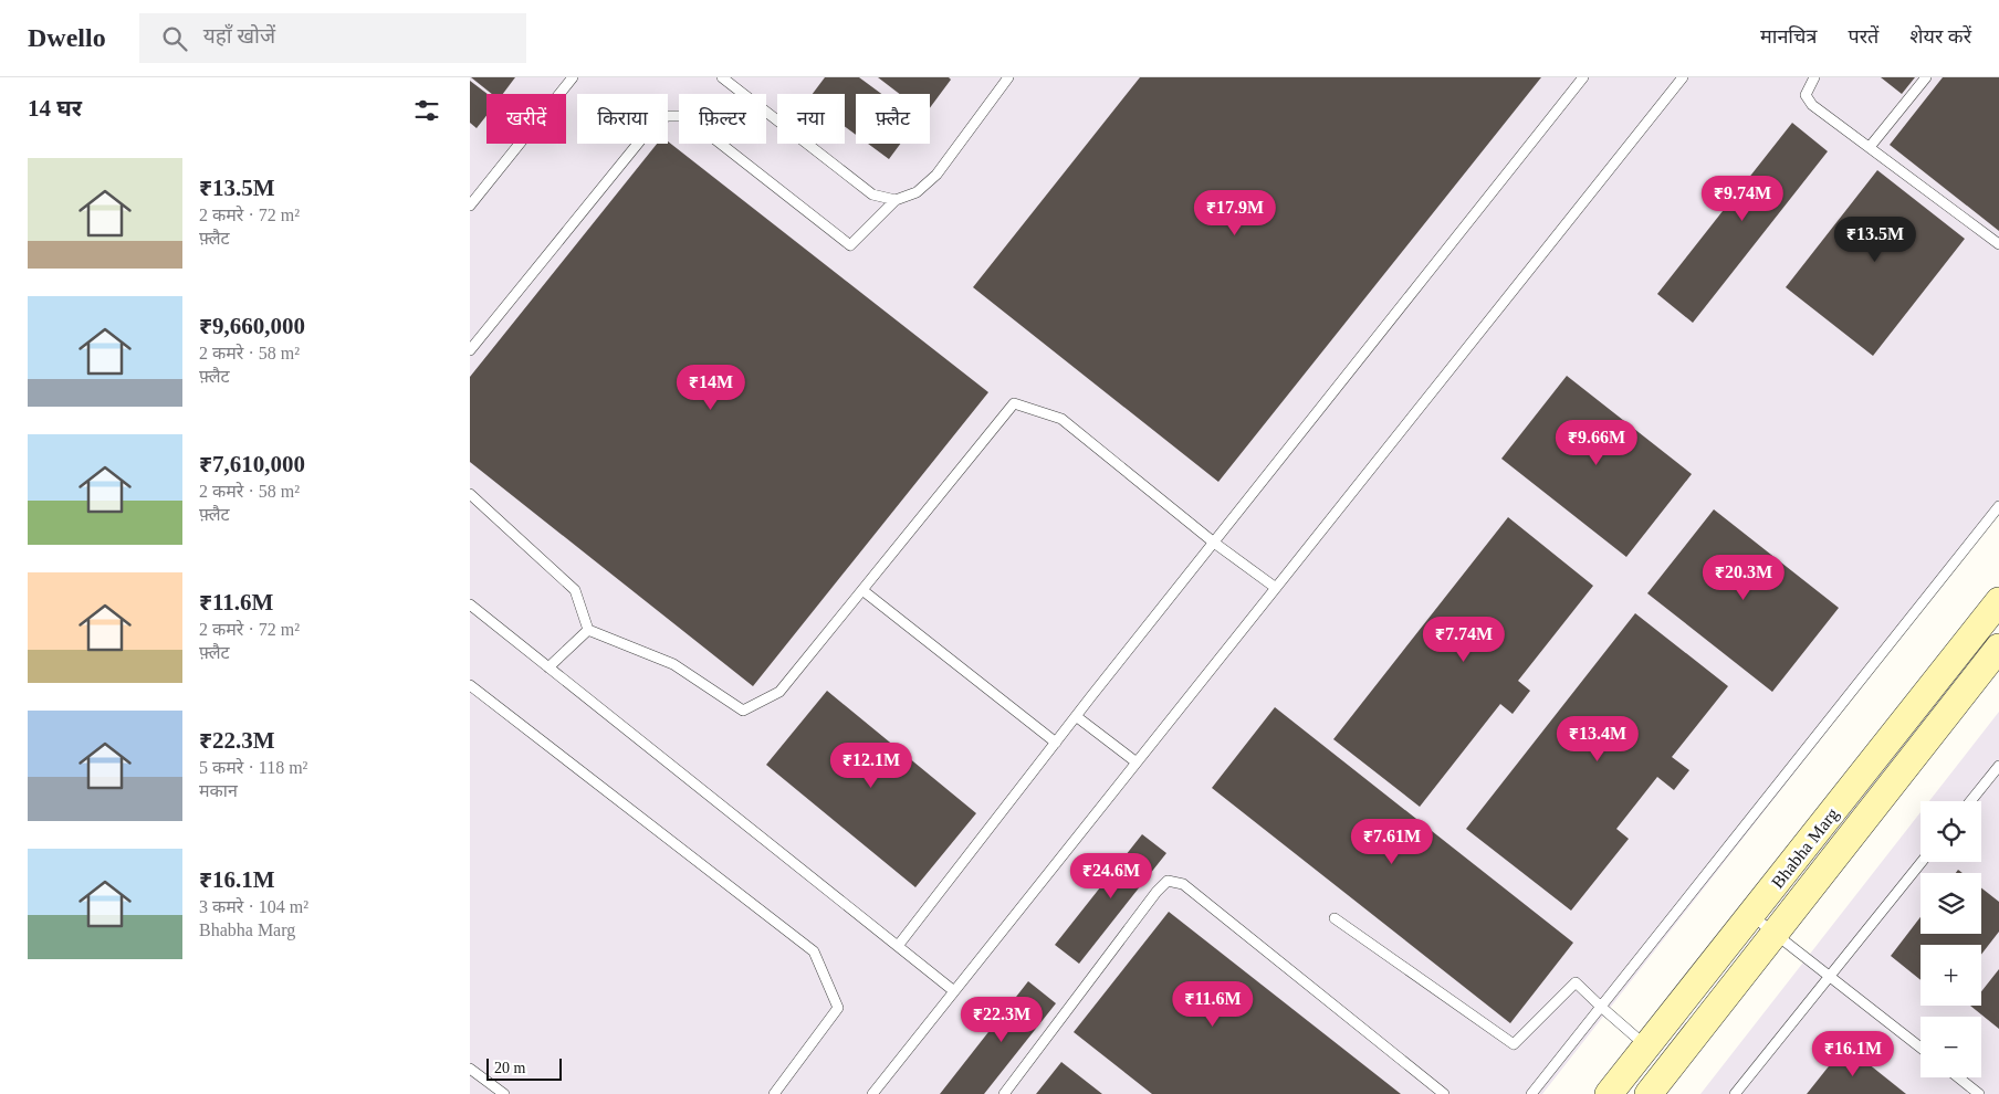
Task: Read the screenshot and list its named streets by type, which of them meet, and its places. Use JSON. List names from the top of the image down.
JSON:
{
  "streets": {
    "street": ["Bhabha Marg"]
  },
  "scale_bar": "20 m",
  "page": {
    "header": "Dwello",
    "search": "यहाँ खोजें",
    "nav": ["मानचित्र", "परतें", "शेयर करें"],
    "heading": "14 घर",
    "chip": [
      "खरीदें",
      "किराया",
      "फ़िल्टर",
      "नया",
      "फ़्लैट"
    ],
    "list": [
      {
        "name": "₹13.5M",
        "note": "2 कमरे · 72 m² · फ़्लैट"
      },
      {
        "name": "₹9,660,000",
        "note": "2 कमरे · 58 m² · फ़्लैट"
      },
      {
        "name": "₹7,610,000",
        "note": "2 कमरे · 58 m² · फ़्लैट"
      },
      {
        "name": "₹11.6M",
        "note": "2 कमरे · 72 m² · फ़्लैट"
      },
      {
        "name": "₹22.3M",
        "note": "5 कमरे · 118 m² · मकान"
      },
      {
        "name": "₹16.1M",
        "note": "3 कमरे · 104 m² · Bhabha Marg"
      }
    ],
    "price": [
      "₹9.74M",
      "₹17.9M",
      "₹13.5M",
      "₹14M",
      "₹9.66M",
      "₹20.3M",
      "₹7.74M",
      "₹13.4M",
      "₹12.1M",
      "₹7.61M",
      "₹24.6M",
      "₹11.6M",
      "₹22.3M",
      "₹16.1M"
    ],
    "map_buttons": ["+", "−"],
    "scale": "20 m"
  }
}
